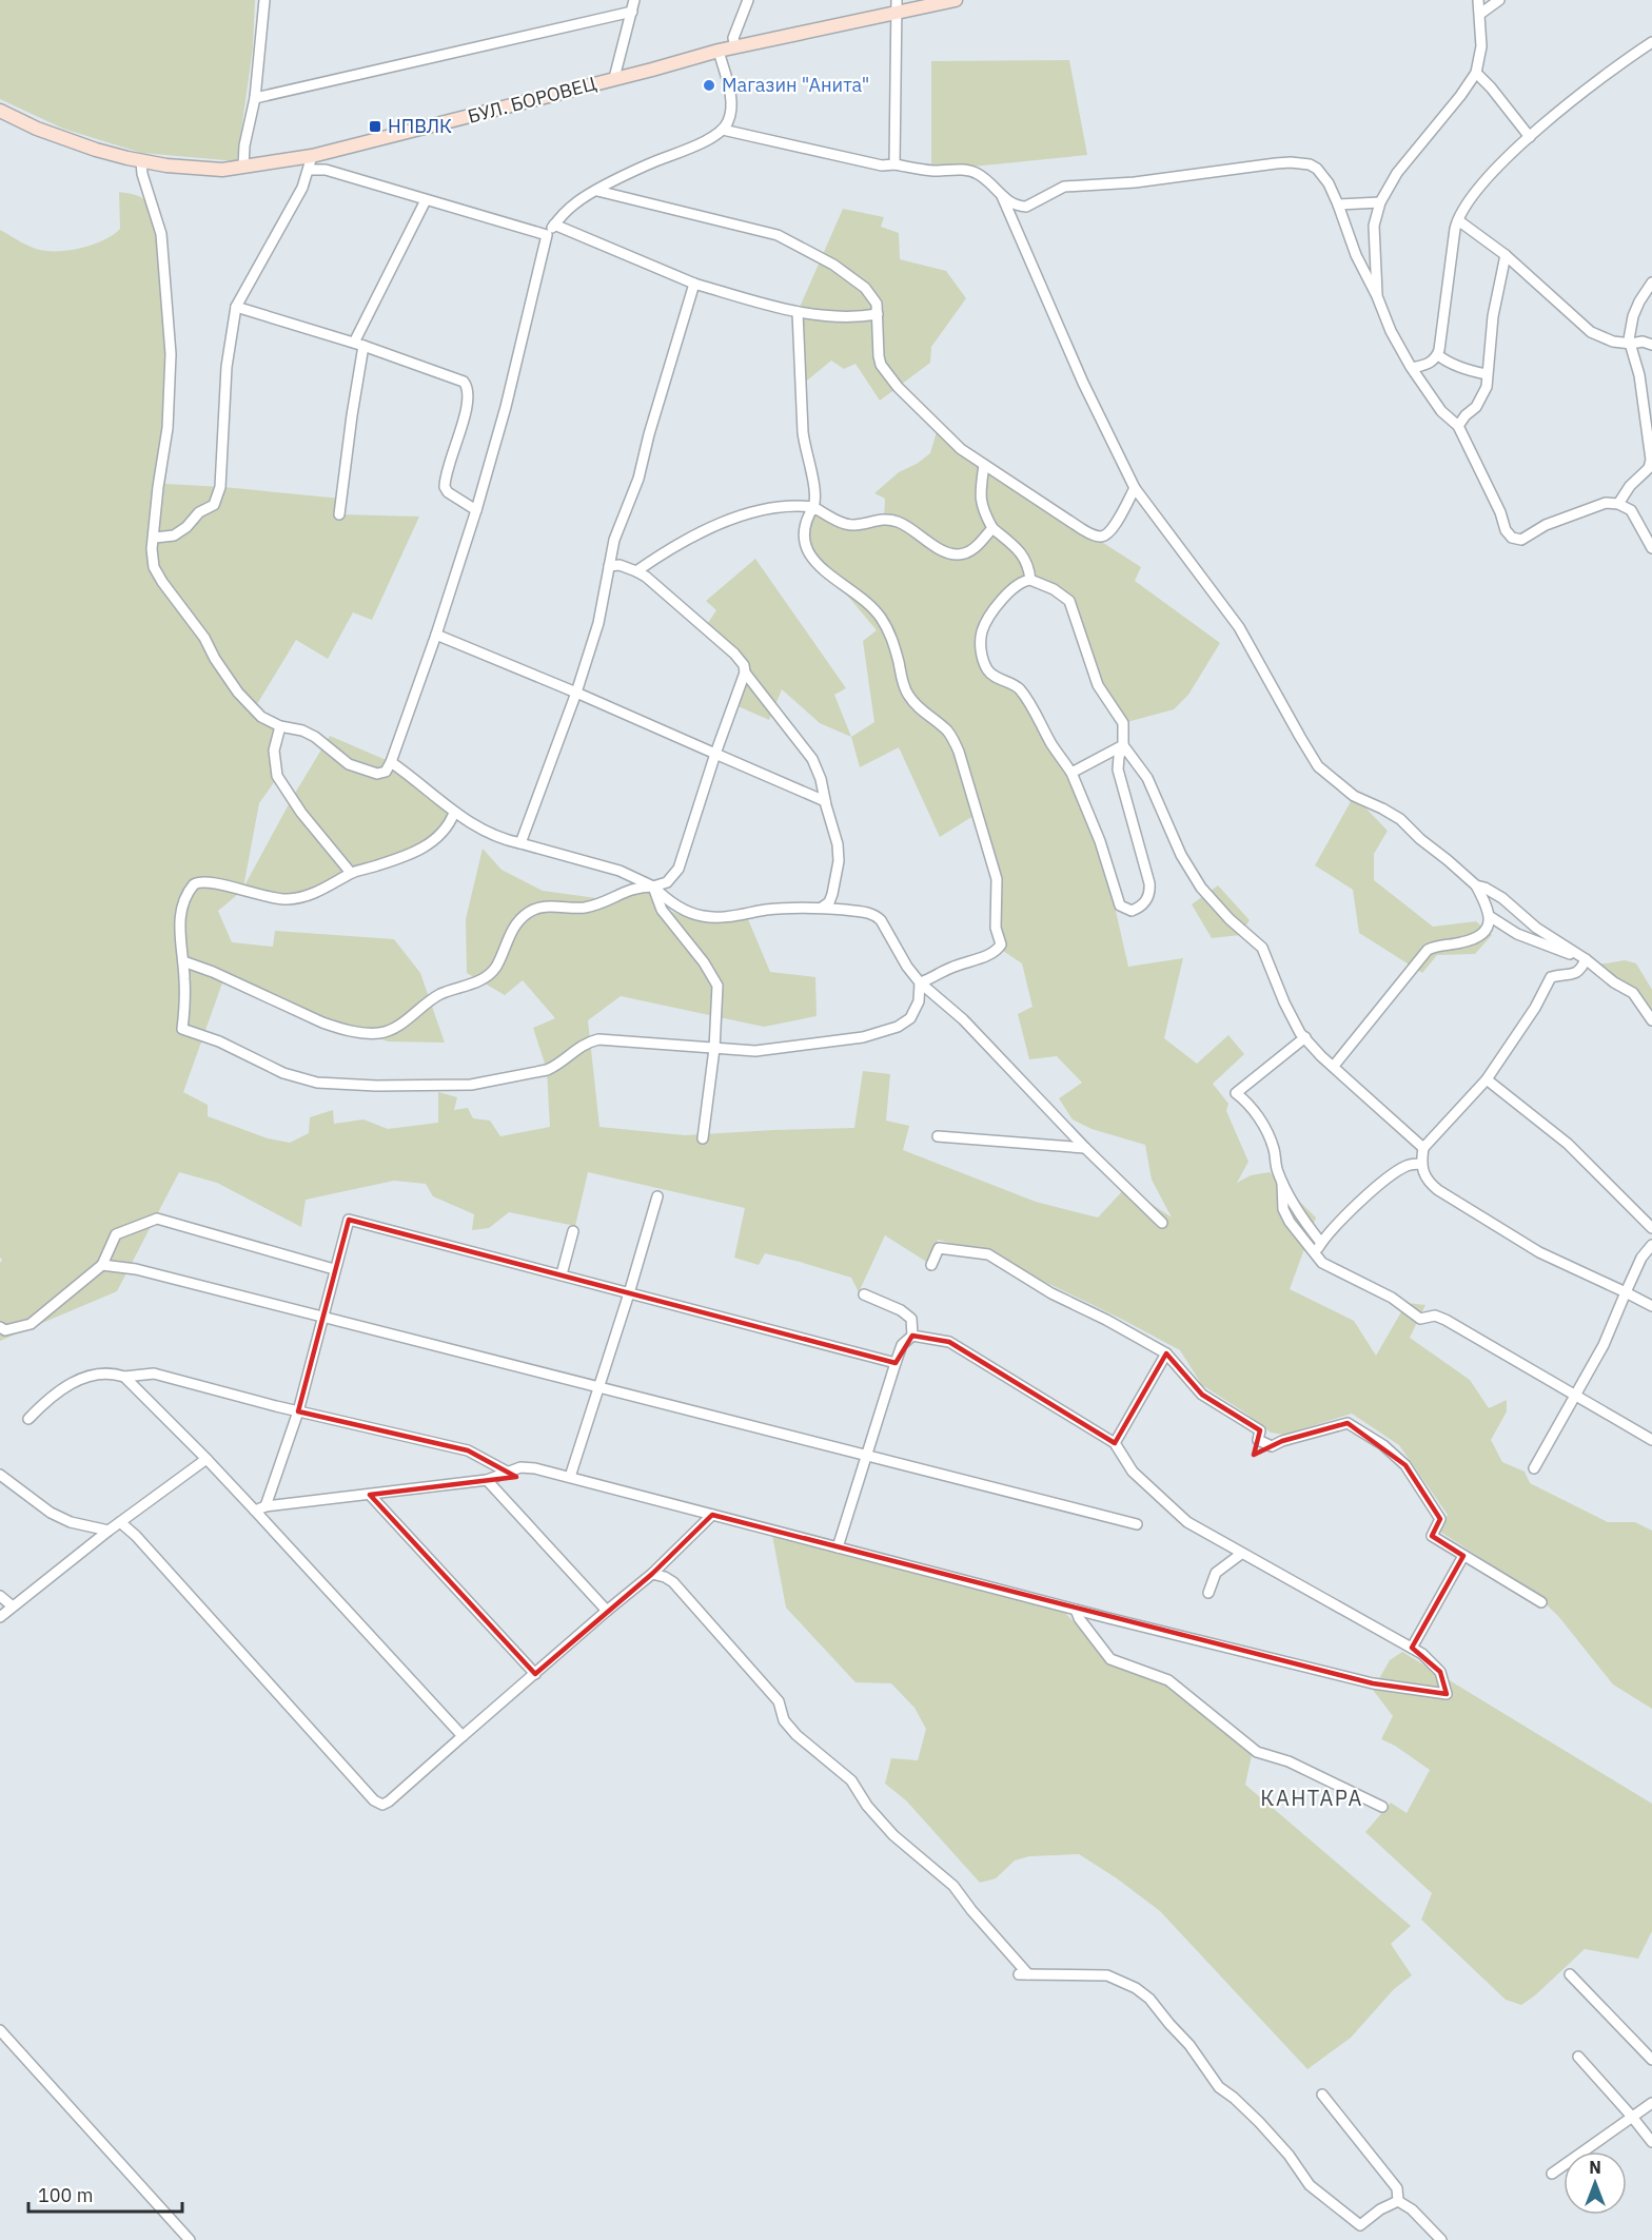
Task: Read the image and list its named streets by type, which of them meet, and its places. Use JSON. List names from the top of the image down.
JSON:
{
  "streets": {
    "street": ["БУЛ. БОРОВЕЦ"]
  },
  "districts": ["КАНТАРА"],
  "places": {
    "other": ["Магазин \"Анита\""],
    "transit": ["НПВЛК"]
  },
  "scale_bar": "100 m",
  "north": "top"
}
